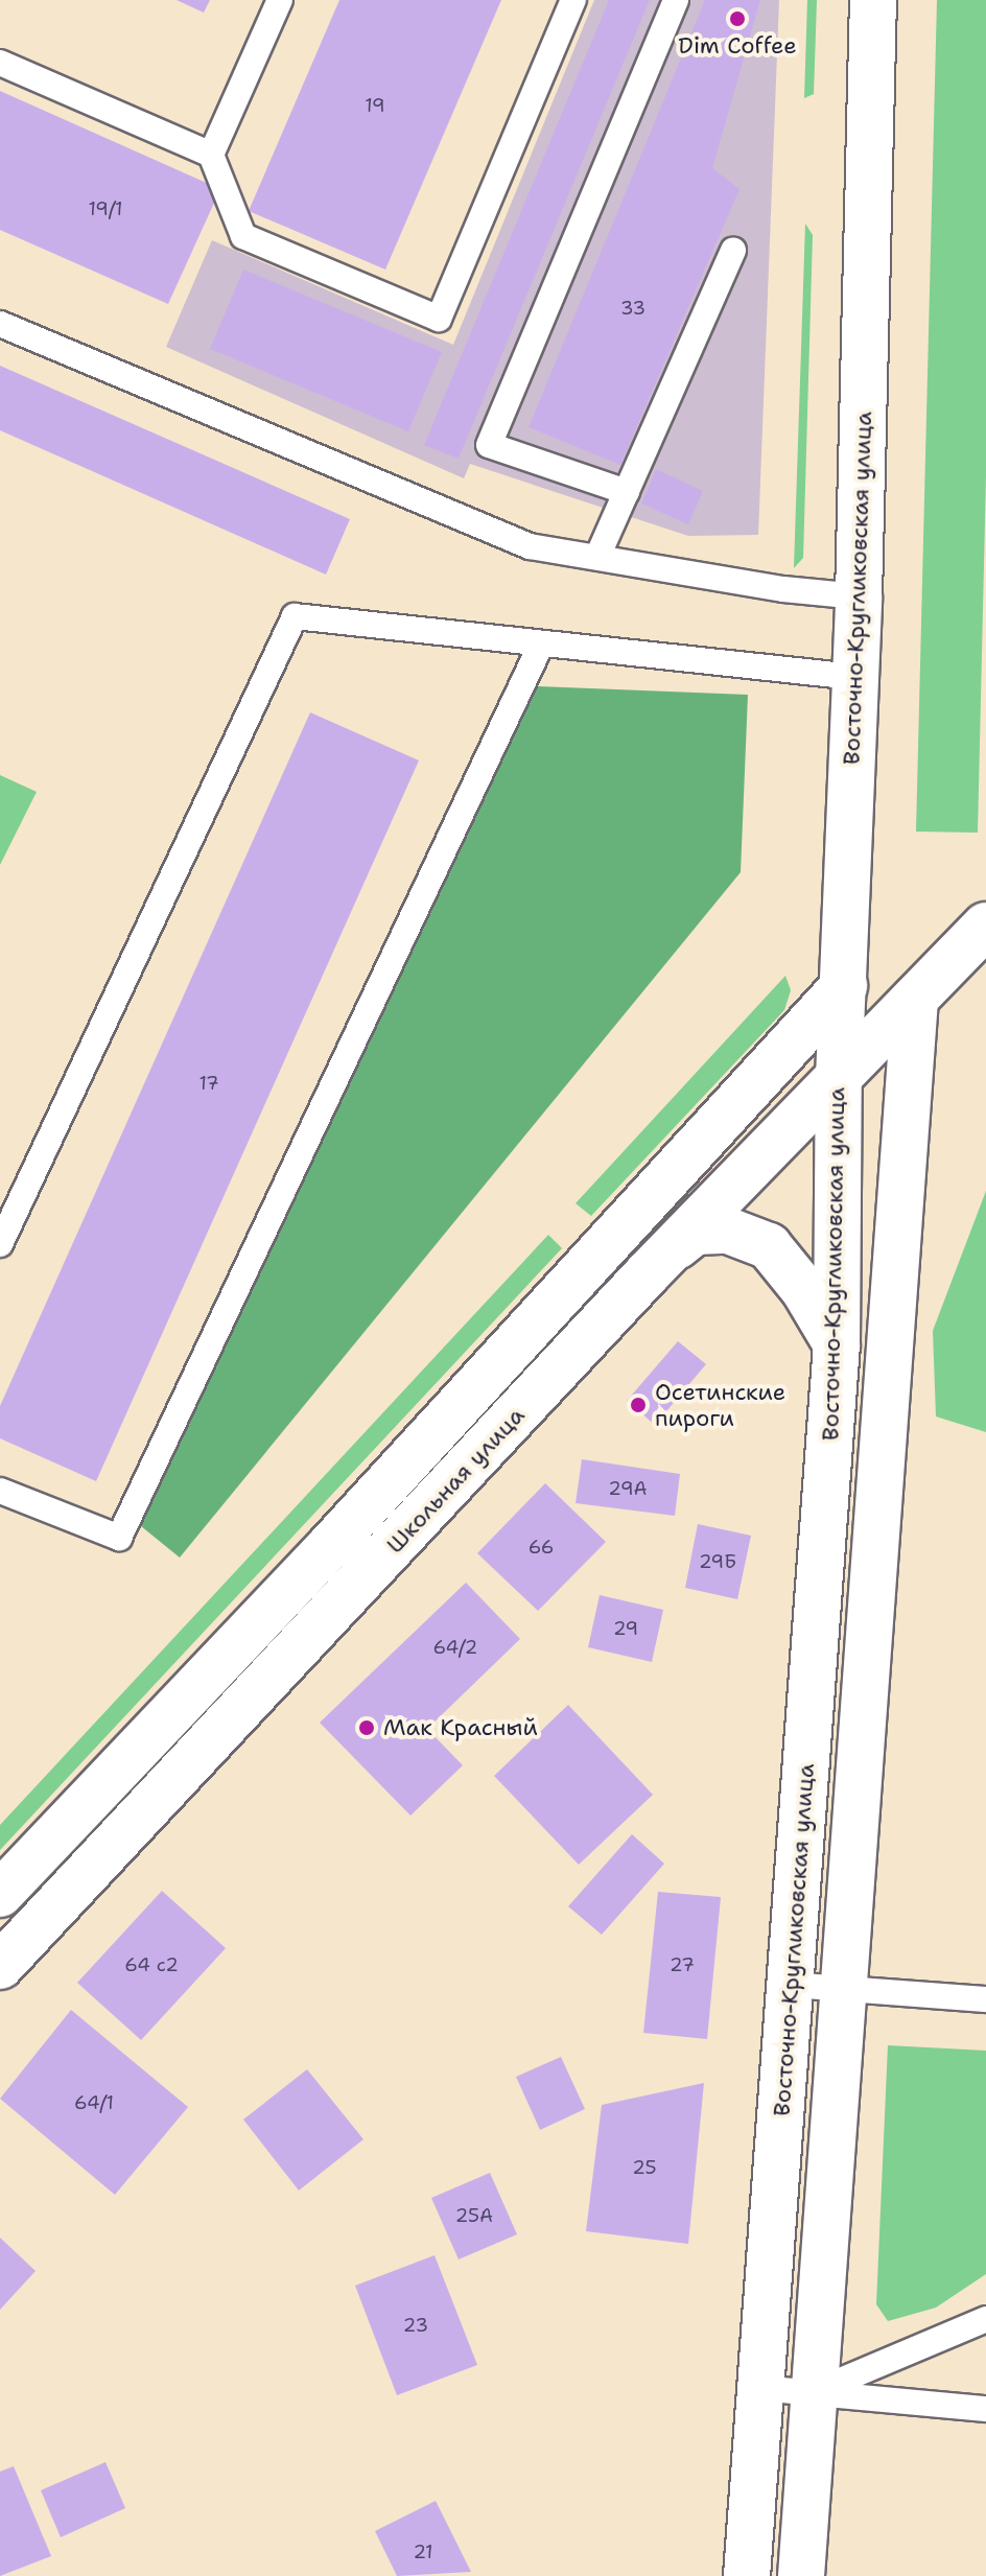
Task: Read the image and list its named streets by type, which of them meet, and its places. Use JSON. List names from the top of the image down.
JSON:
{
  "streets": {
    "main road": ["Восточно-Кругликовская улица", "Школьная улица"]
  },
  "crossings": [
    ["Восточно-Кругликовская улица", "Школьная улица"]
  ],
  "places": ["Dim Coffee", "Осетинские пироги", "Мак Красный"],
  "house_numbers": [
    "19",
    "19/1",
    "33",
    "17",
    "29А",
    "66",
    "29Б",
    "29",
    "64/2",
    "64 с2",
    "27",
    "64/1",
    "25",
    "25А",
    "23",
    "21"
  ]
}
